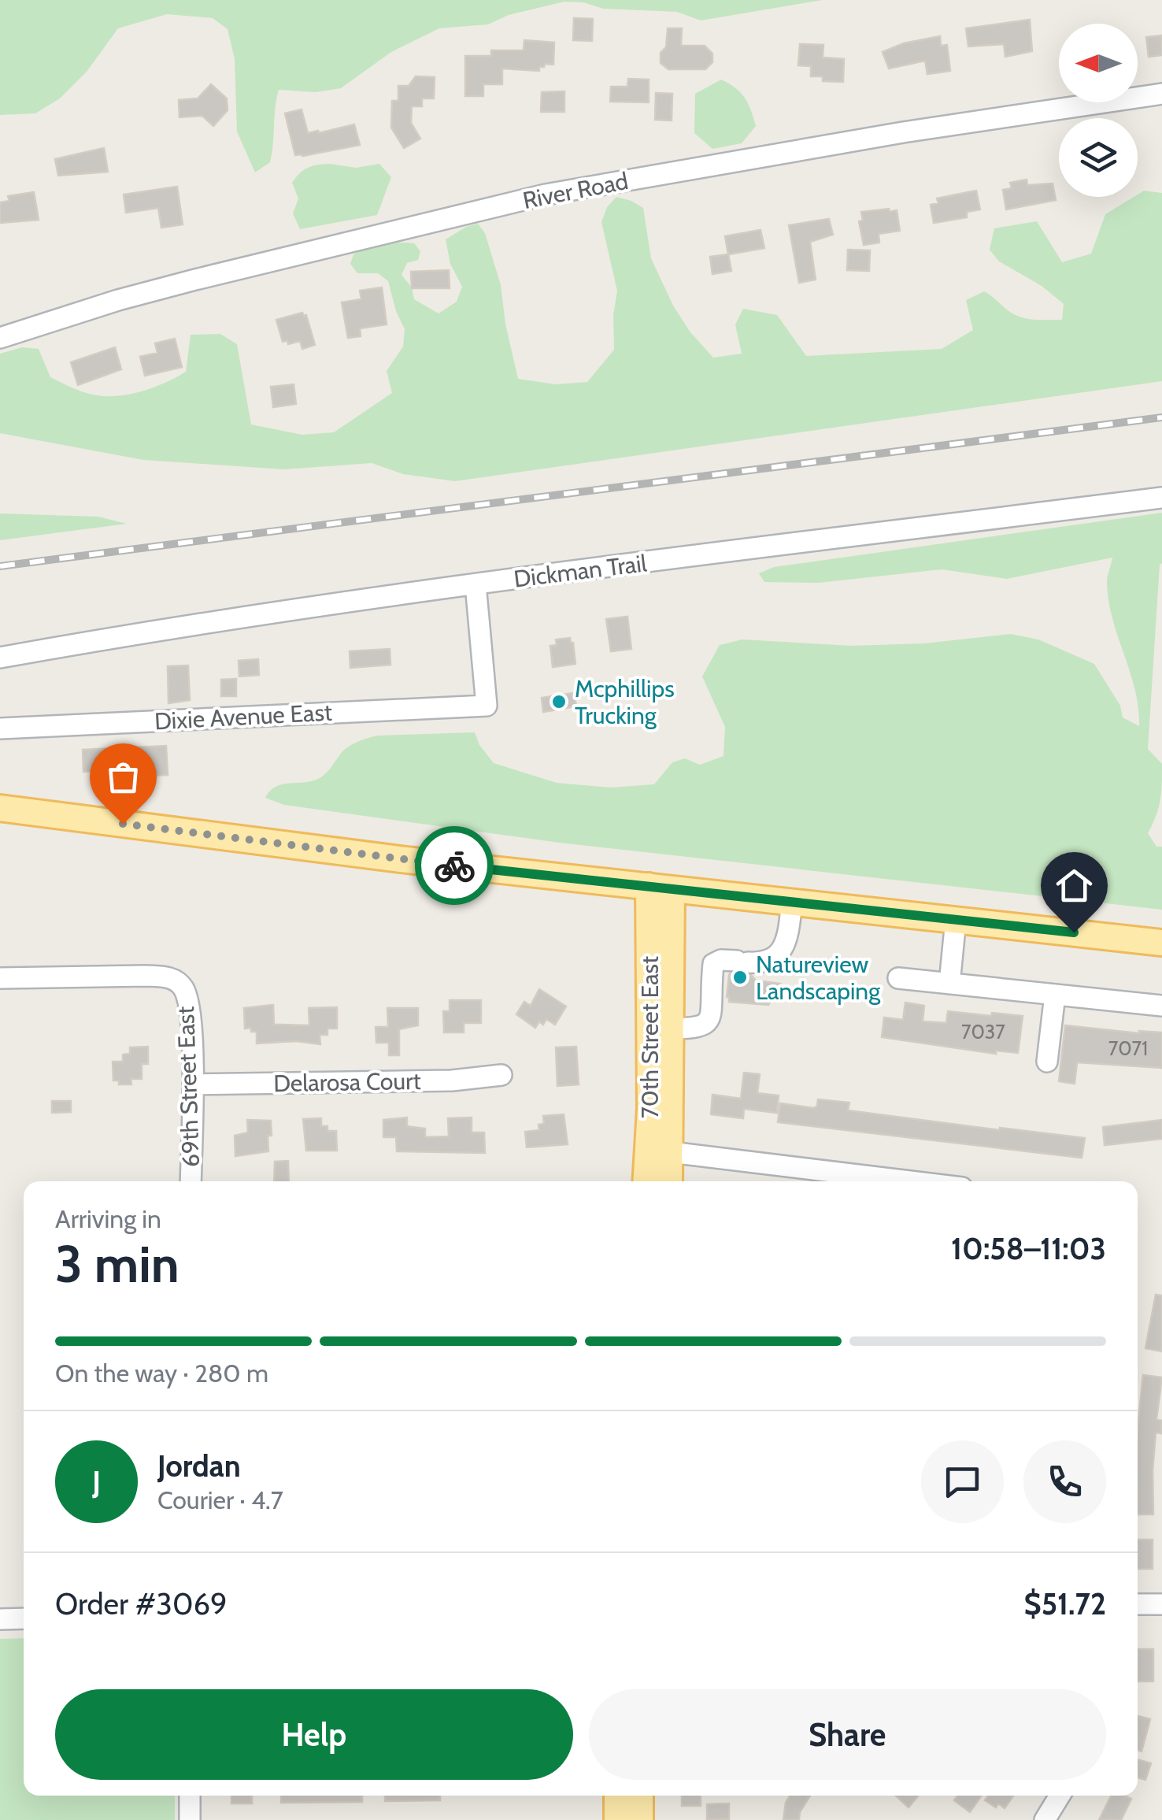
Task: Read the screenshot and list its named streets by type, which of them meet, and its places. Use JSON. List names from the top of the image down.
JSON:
{
  "streets": {
    "main road": ["70th Street East"],
    "street": [
      "River Road",
      "Dickman Trail",
      "Dixie Avenue East",
      "Delarosa Court",
      "69th Street East"
    ]
  },
  "crossings": [
    ["Dickman Trail", "Dixie Avenue East"],
    ["Delarosa Court", "69th Street East"]
  ],
  "places": ["Mcphillips Trucking", "Natureview Landscaping"],
  "house_numbers": ["7037", "7071"],
  "north": "left",
  "page": {
    "heading": ["3 min", "Arriving in", "10:58–11:03"],
    "panel": [
      "Jordan",
      "Courier · 4.7",
      "Order #3069",
      "$51.72"
    ],
    "bar": "On the way · 280 m",
    "round": "J",
    "buttons": ["Help", "Share"]
  }
}
